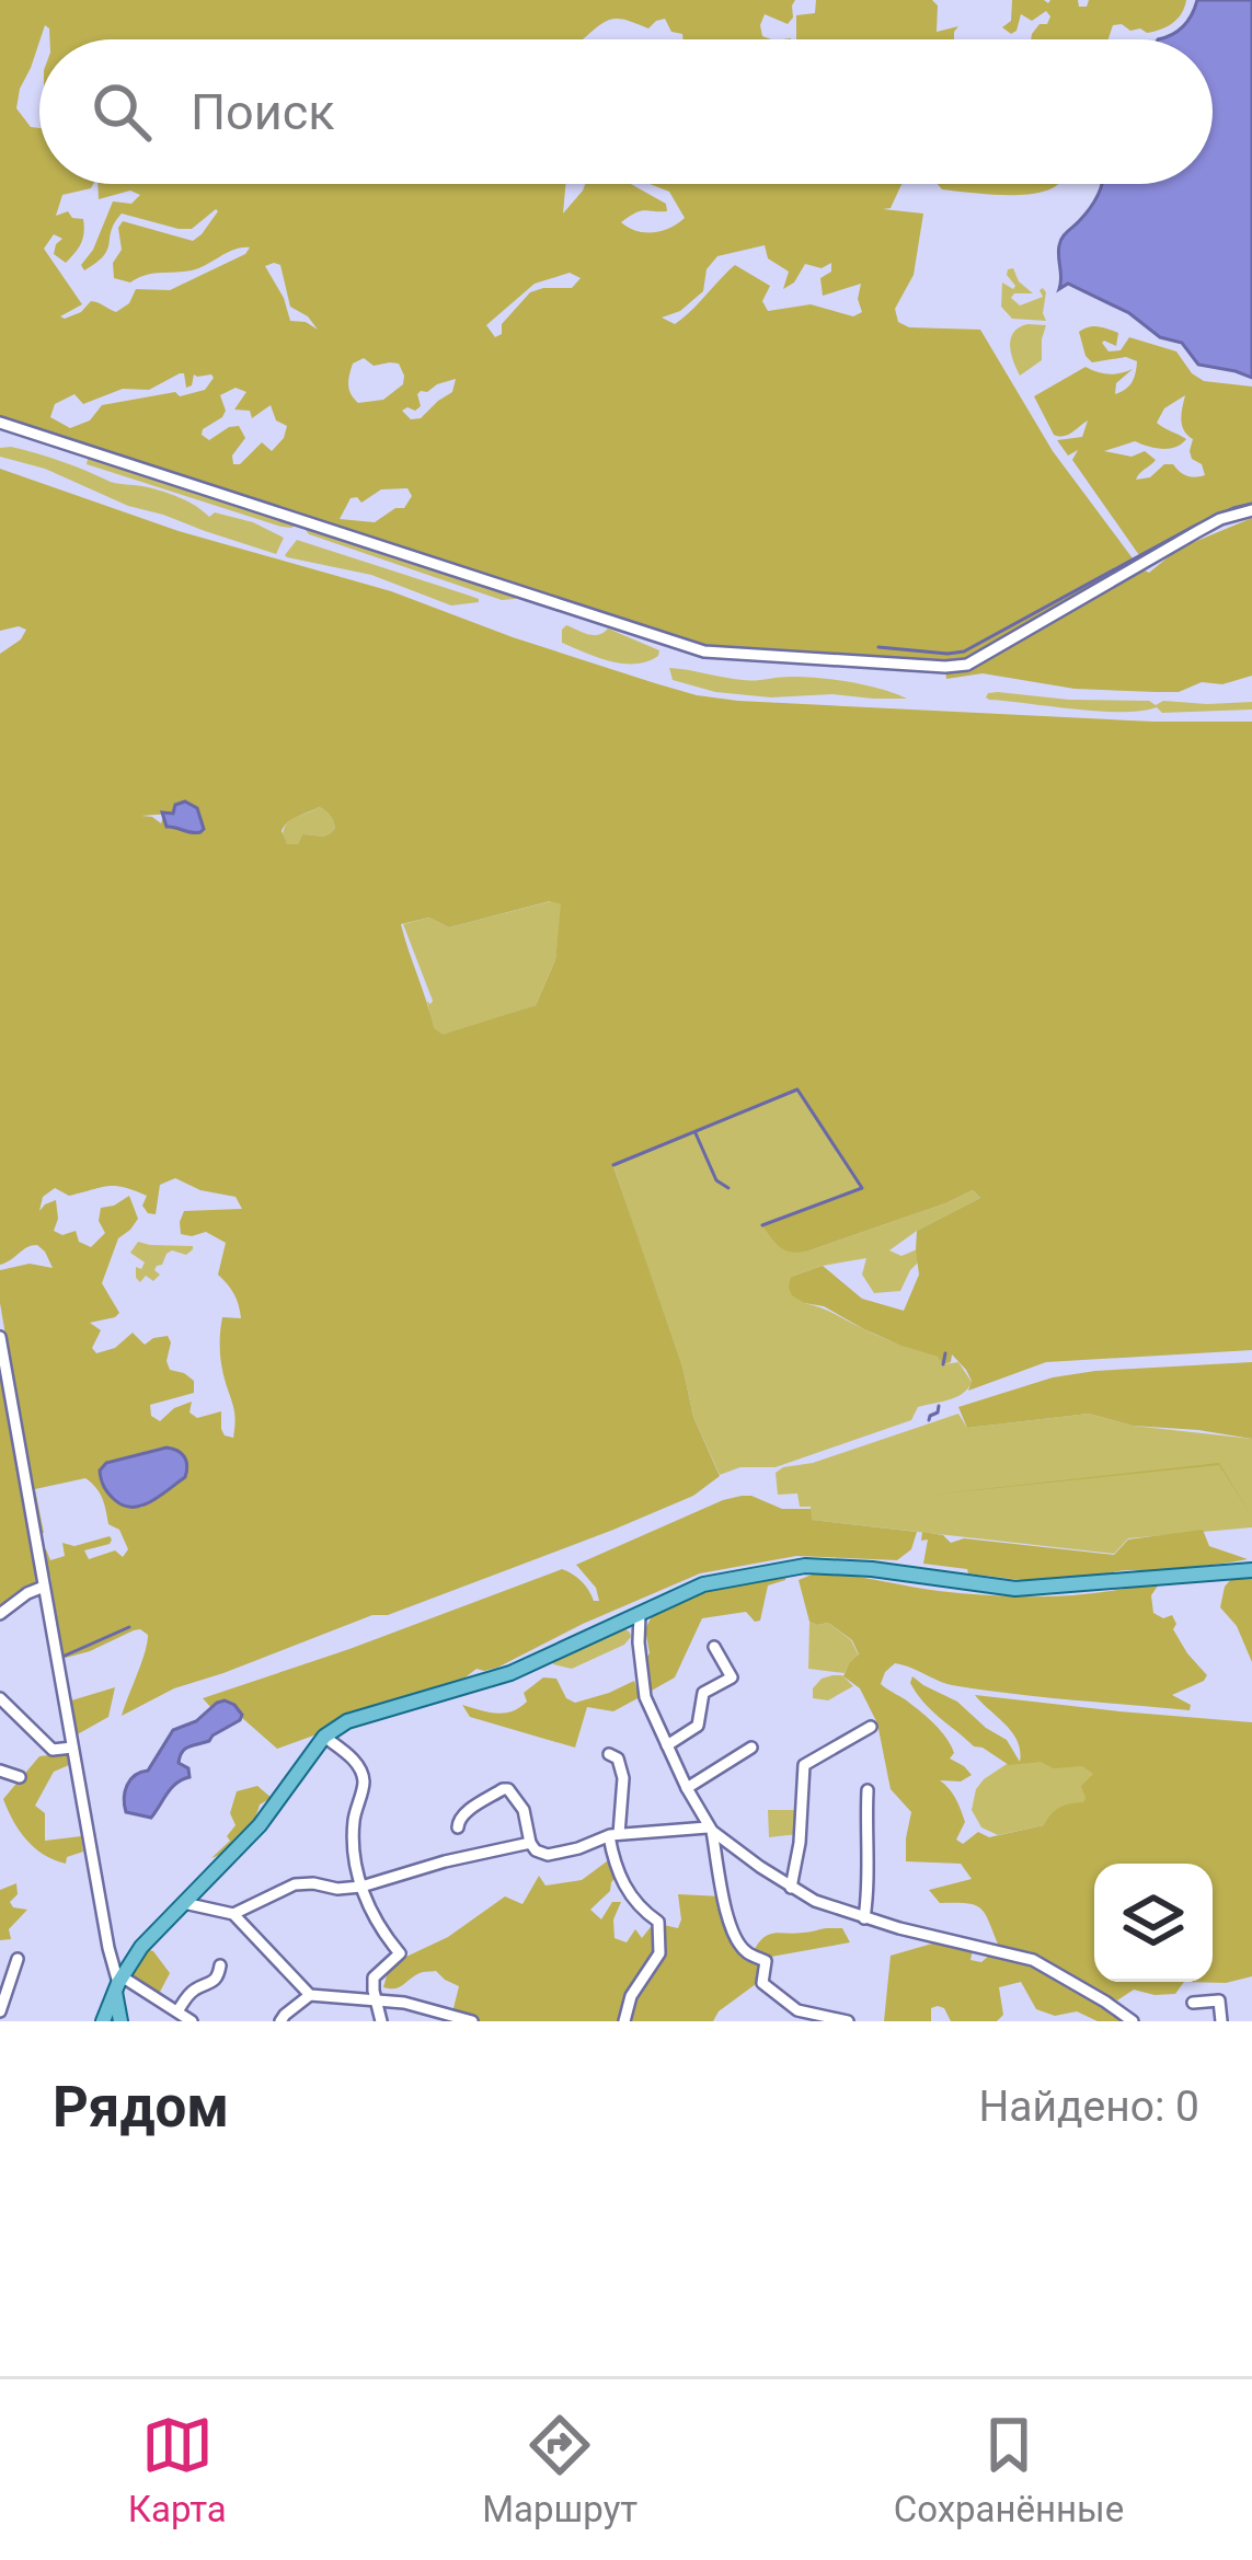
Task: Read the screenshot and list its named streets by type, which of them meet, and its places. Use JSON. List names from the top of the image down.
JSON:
{
  "page": {
    "search": "Поиск",
    "heading": ["Рядом", "Найдено: 0"],
    "nav": ["Карта", "Маршрут", "Сохранённые"]
  }
}
